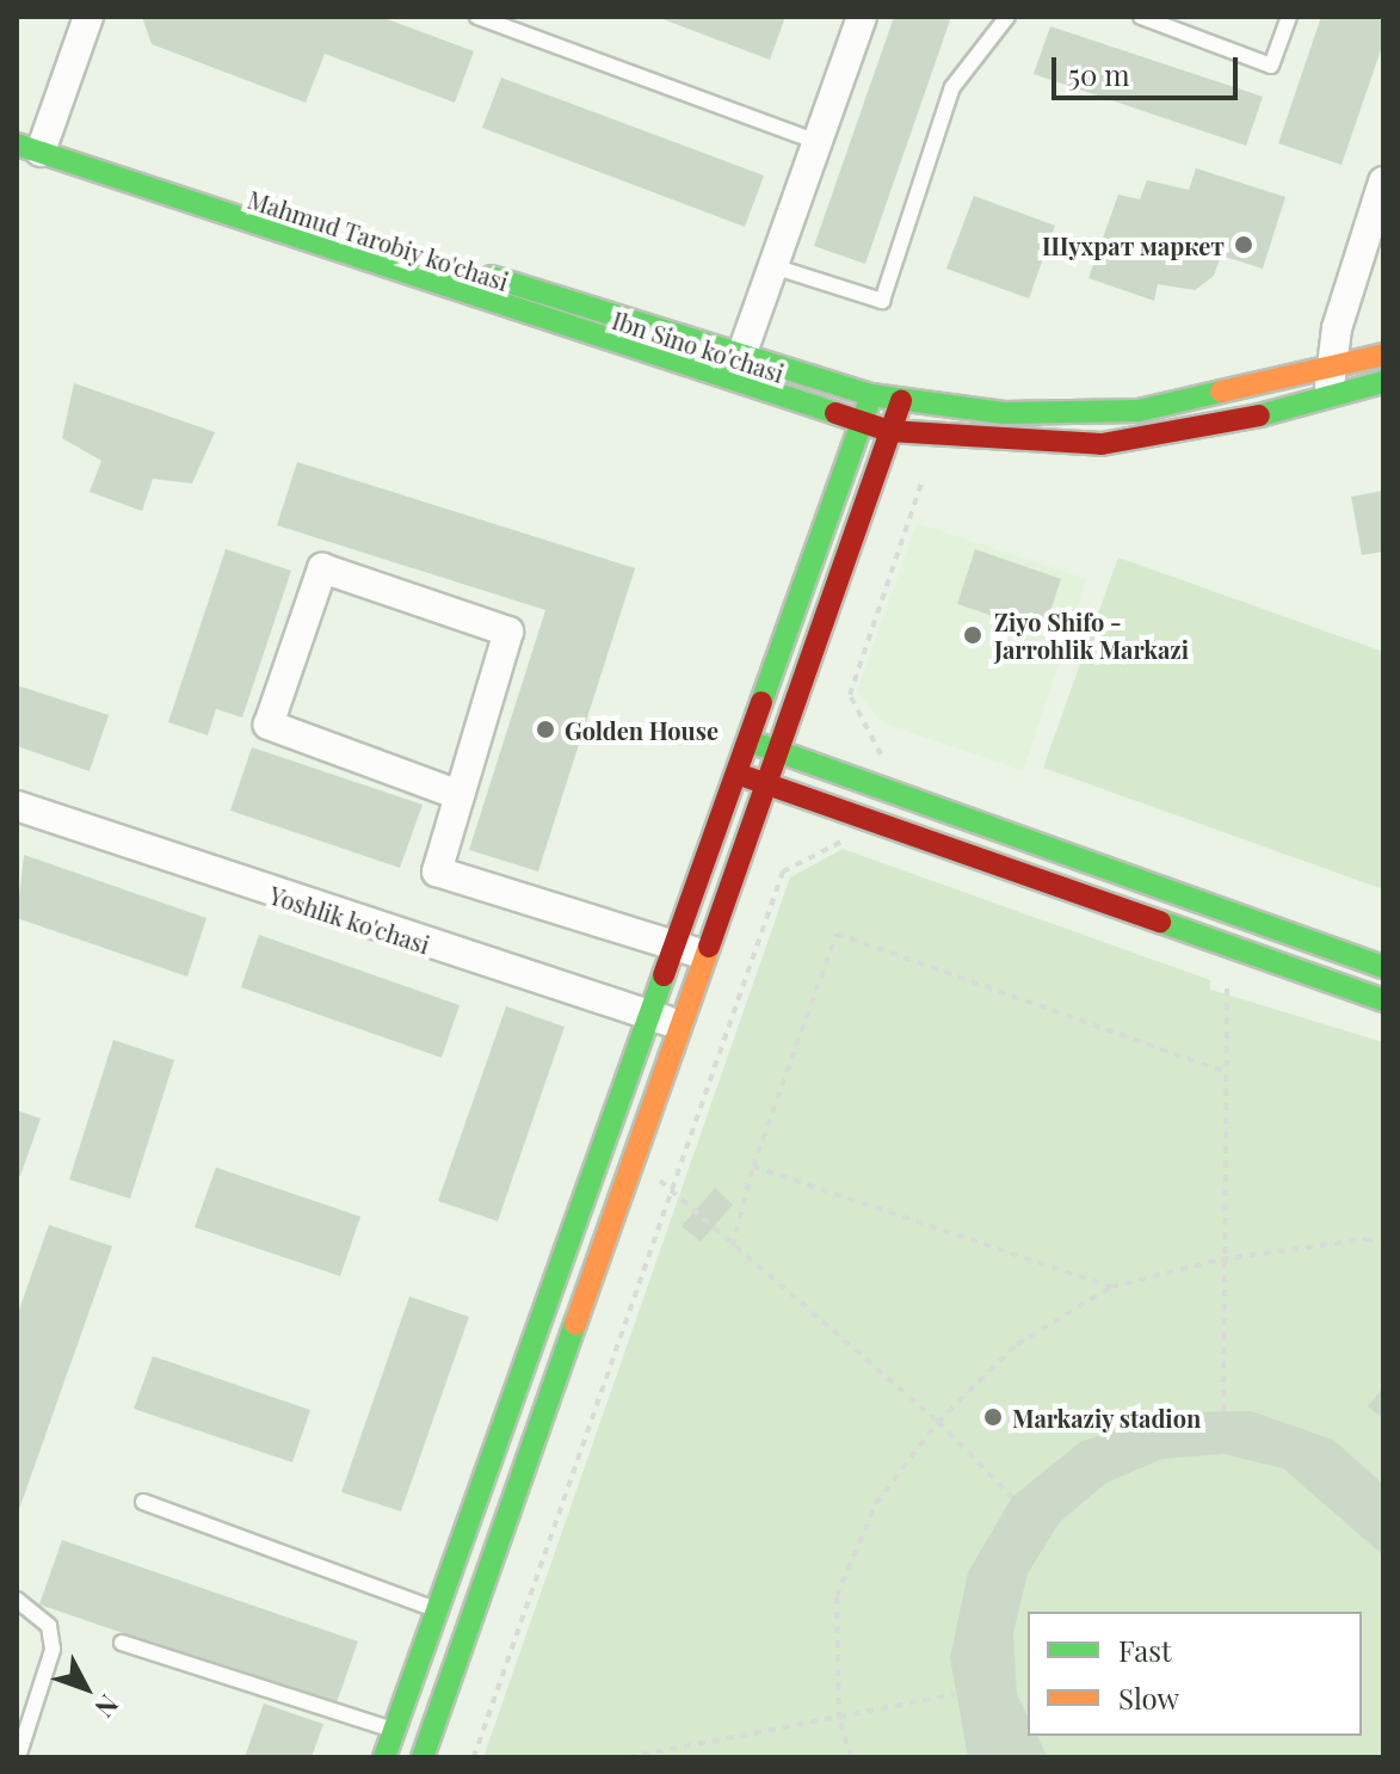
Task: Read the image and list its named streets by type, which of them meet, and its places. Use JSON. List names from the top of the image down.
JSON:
{
  "streets": {
    "street": ["Mahmud Tarobiy ko'chasi", "Ibn Sino ko'chasi", "Yoshlik ko'chasi"]
  },
  "crossings": [
    ["Mahmud Tarobiy ko'chasi", "Ibn Sino ko'chasi"]
  ],
  "places": [
    "Шухрат маркет",
    "Ziyo Shifo - Jarrohlik Markazi",
    "Golden House",
    "Markaziy stadion"
  ],
  "legend": ["Fast", "Slow"],
  "scale_bar": "50 m",
  "north": "bottom right"
}
